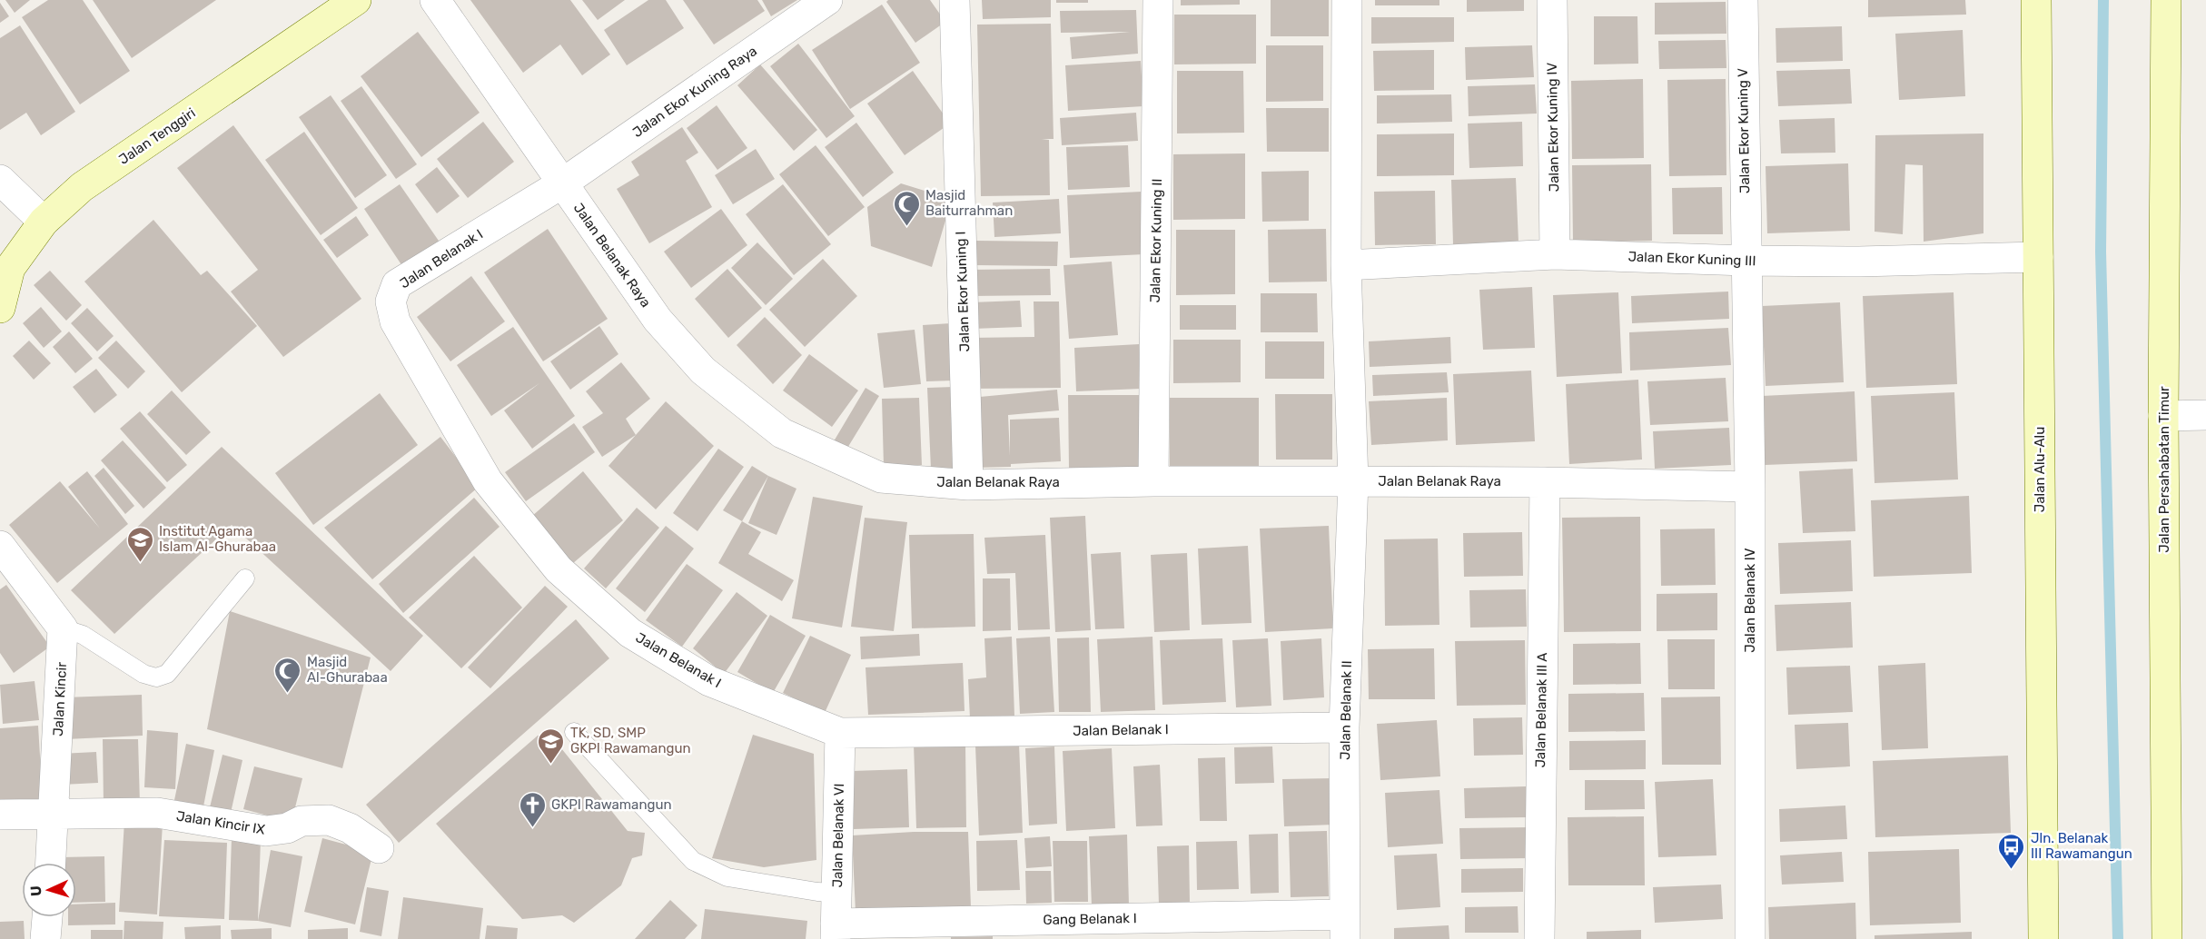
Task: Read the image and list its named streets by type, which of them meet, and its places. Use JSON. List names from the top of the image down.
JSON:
{
  "streets": {
    "street": [
      "Jalan Ekor Kuning Raya",
      "Jalan Ekor Kuning IV",
      "Jalan Ekor Kuning V",
      "Jalan Tenggiri",
      "Jalan Ekor Kuning II",
      "Jalan Belanak Raya",
      "Jalan Belanak I",
      "Jalan Ekor Kuning III",
      "Jalan Ekor Kuning I",
      "Jalan Alu-Alu",
      "Jalan Persahabatan Timur",
      "Jalan Belanak IV",
      "Jalan Kincir",
      "Jalan Belanak II",
      "Jalan Belanak III A",
      "Jalan Kincir IX",
      "Jalan Belanak VI",
      "Gang Belanak I"
    ]
  },
  "crossings": [
    ["Jalan Ekor Kuning Raya", "Jalan Belanak Raya"],
    ["Jalan Ekor Kuning Raya", "Jalan Belanak I"],
    ["Jalan Ekor Kuning IV", "Jalan Ekor Kuning III"],
    ["Jalan Ekor Kuning V", "Jalan Ekor Kuning III"],
    ["Jalan Ekor Kuning V", "Jalan Belanak IV"],
    ["Jalan Ekor Kuning II", "Jalan Belanak Raya"],
    ["Jalan Belanak Raya", "Jalan Belanak I"],
    ["Jalan Belanak Raya", "Jalan Ekor Kuning I"],
    ["Jalan Belanak Raya", "Jalan Belanak IV"],
    ["Jalan Belanak Raya", "Jalan Belanak II"],
    ["Jalan Belanak Raya", "Jalan Belanak III A"],
    ["Jalan Belanak I", "Jalan Belanak II"],
    ["Jalan Belanak I", "Jalan Belanak VI"],
    ["Jalan Ekor Kuning III", "Jalan Alu-Alu"],
    ["Jalan Ekor Kuning III", "Jalan Belanak IV"],
    ["Jalan Kincir", "Jalan Kincir IX"],
    ["Jalan Belanak II", "Gang Belanak I"],
    ["Jalan Belanak VI", "Gang Belanak I"]
  ],
  "places": {
    "mosque": ["Masjid Baiturrahman", "Masjid Al-Ghurabaa"],
    "school or university": ["Institut Agama Islam Al-Ghurabaa", "TK, SD, SMP GKPI Rawamangun"],
    "church": ["GKPI Rawamangun"],
    "bus stop": ["Jln. Belanak III Rawamangun"]
  },
  "north": "left"
}
